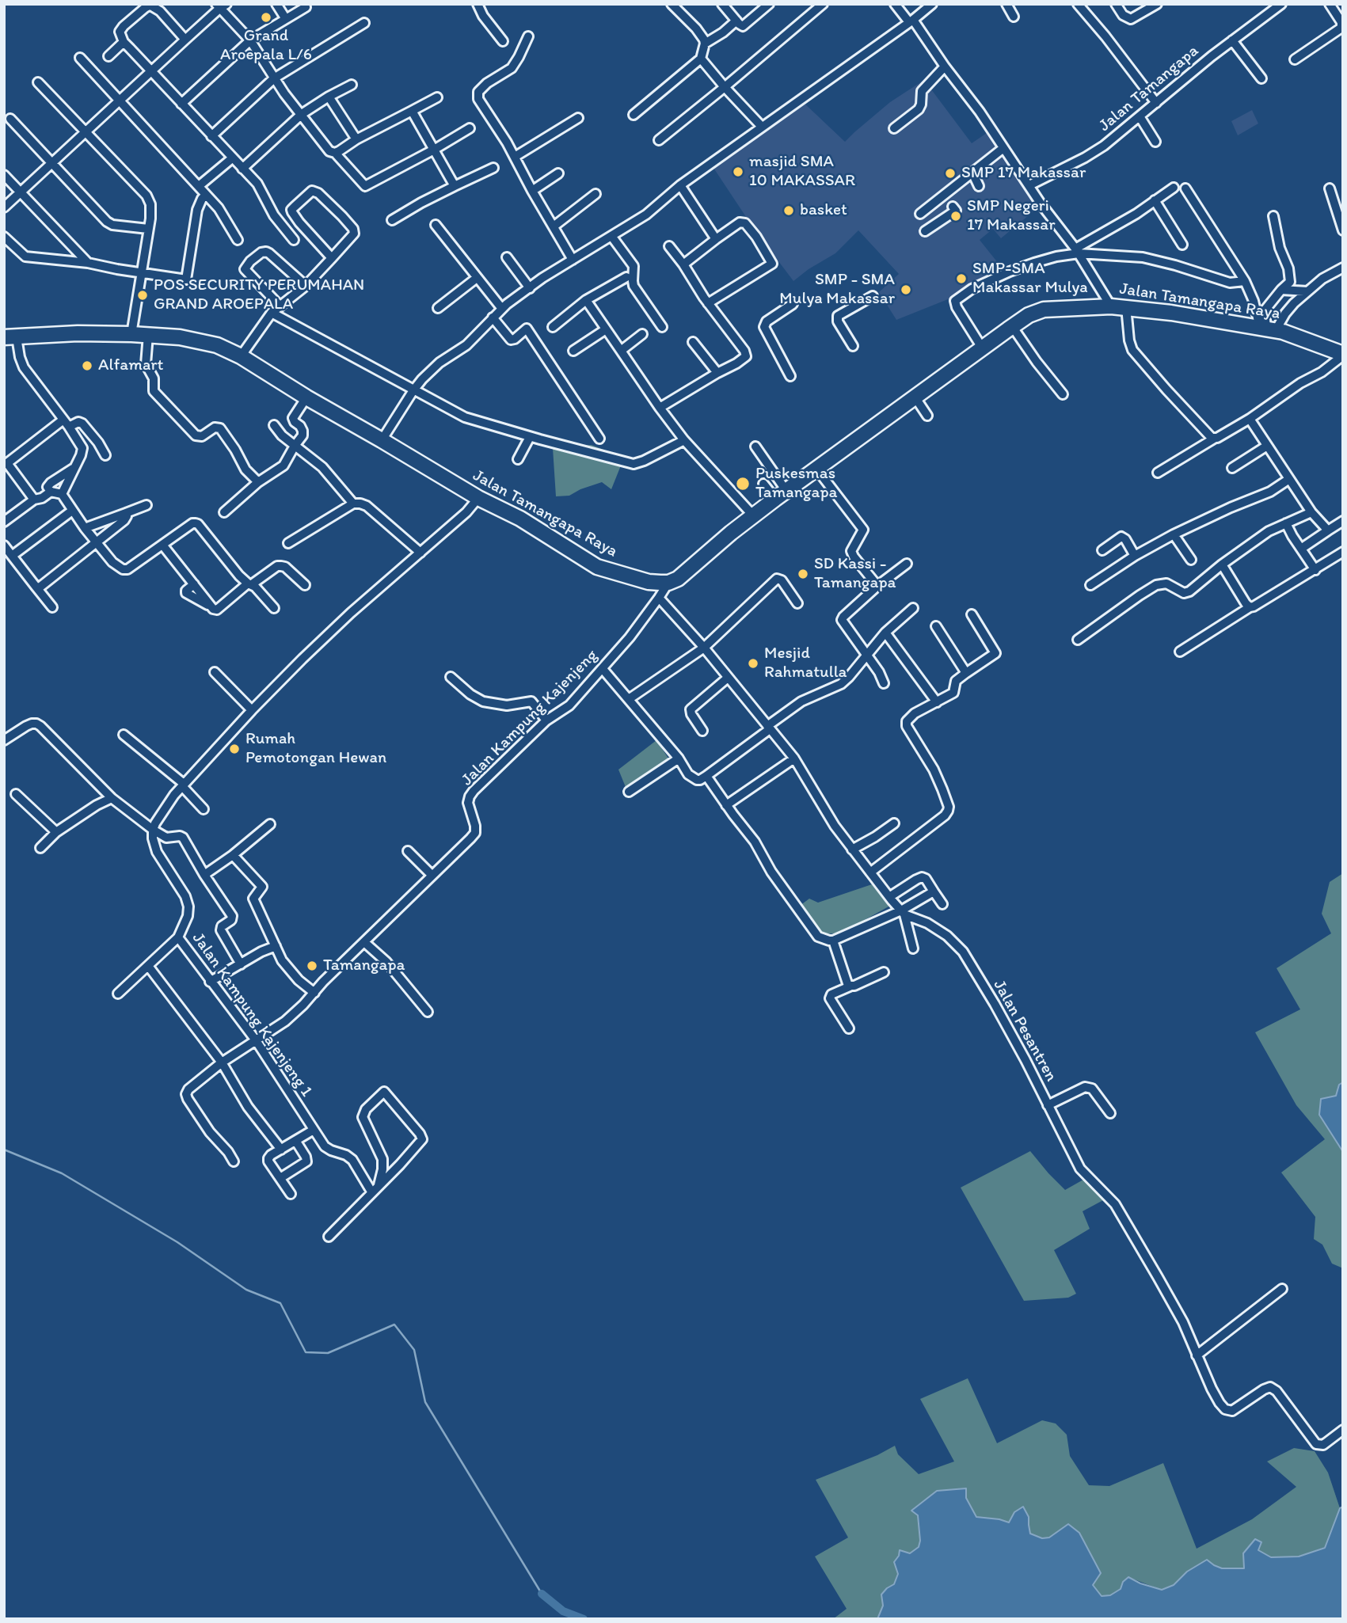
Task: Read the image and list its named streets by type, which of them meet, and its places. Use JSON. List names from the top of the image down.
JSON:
{
  "streets": {
    "main road": ["Jalan Tamangapa Raya"],
    "street": [
      "Jalan Tamangapa",
      "Jalan Kampung Kajenjeng",
      "Jalan Kampung Kajenjeng 1",
      "Jalan Pesantren"
    ]
  },
  "crossings": [
    ["Jalan Kampung Kajenjeng", "Jalan Kampung Kajenjeng 1"],
    ["Jalan Kampung Kajenjeng", "Jalan Pesantren"]
  ],
  "places": [
    "Grand Aroepala L/6",
    "masjid SMA 10 MAKASSAR",
    "SMP 17 Makassar",
    "basket",
    "SMP Negeri 17 Makassar",
    "SMP-SMA Makassar Mulya",
    "SMP - SMA Mulya Makassar",
    "POS SECURITY PERUMAHAN GRAND AROEPALA",
    "Alfamart",
    "Puskesmas Tamangapa",
    "SD Kassi - Tamangapa",
    "Mesjid Rahmatulla",
    "Rumah Pemotongan Hewan",
    "Tamangapa"
  ]
}
